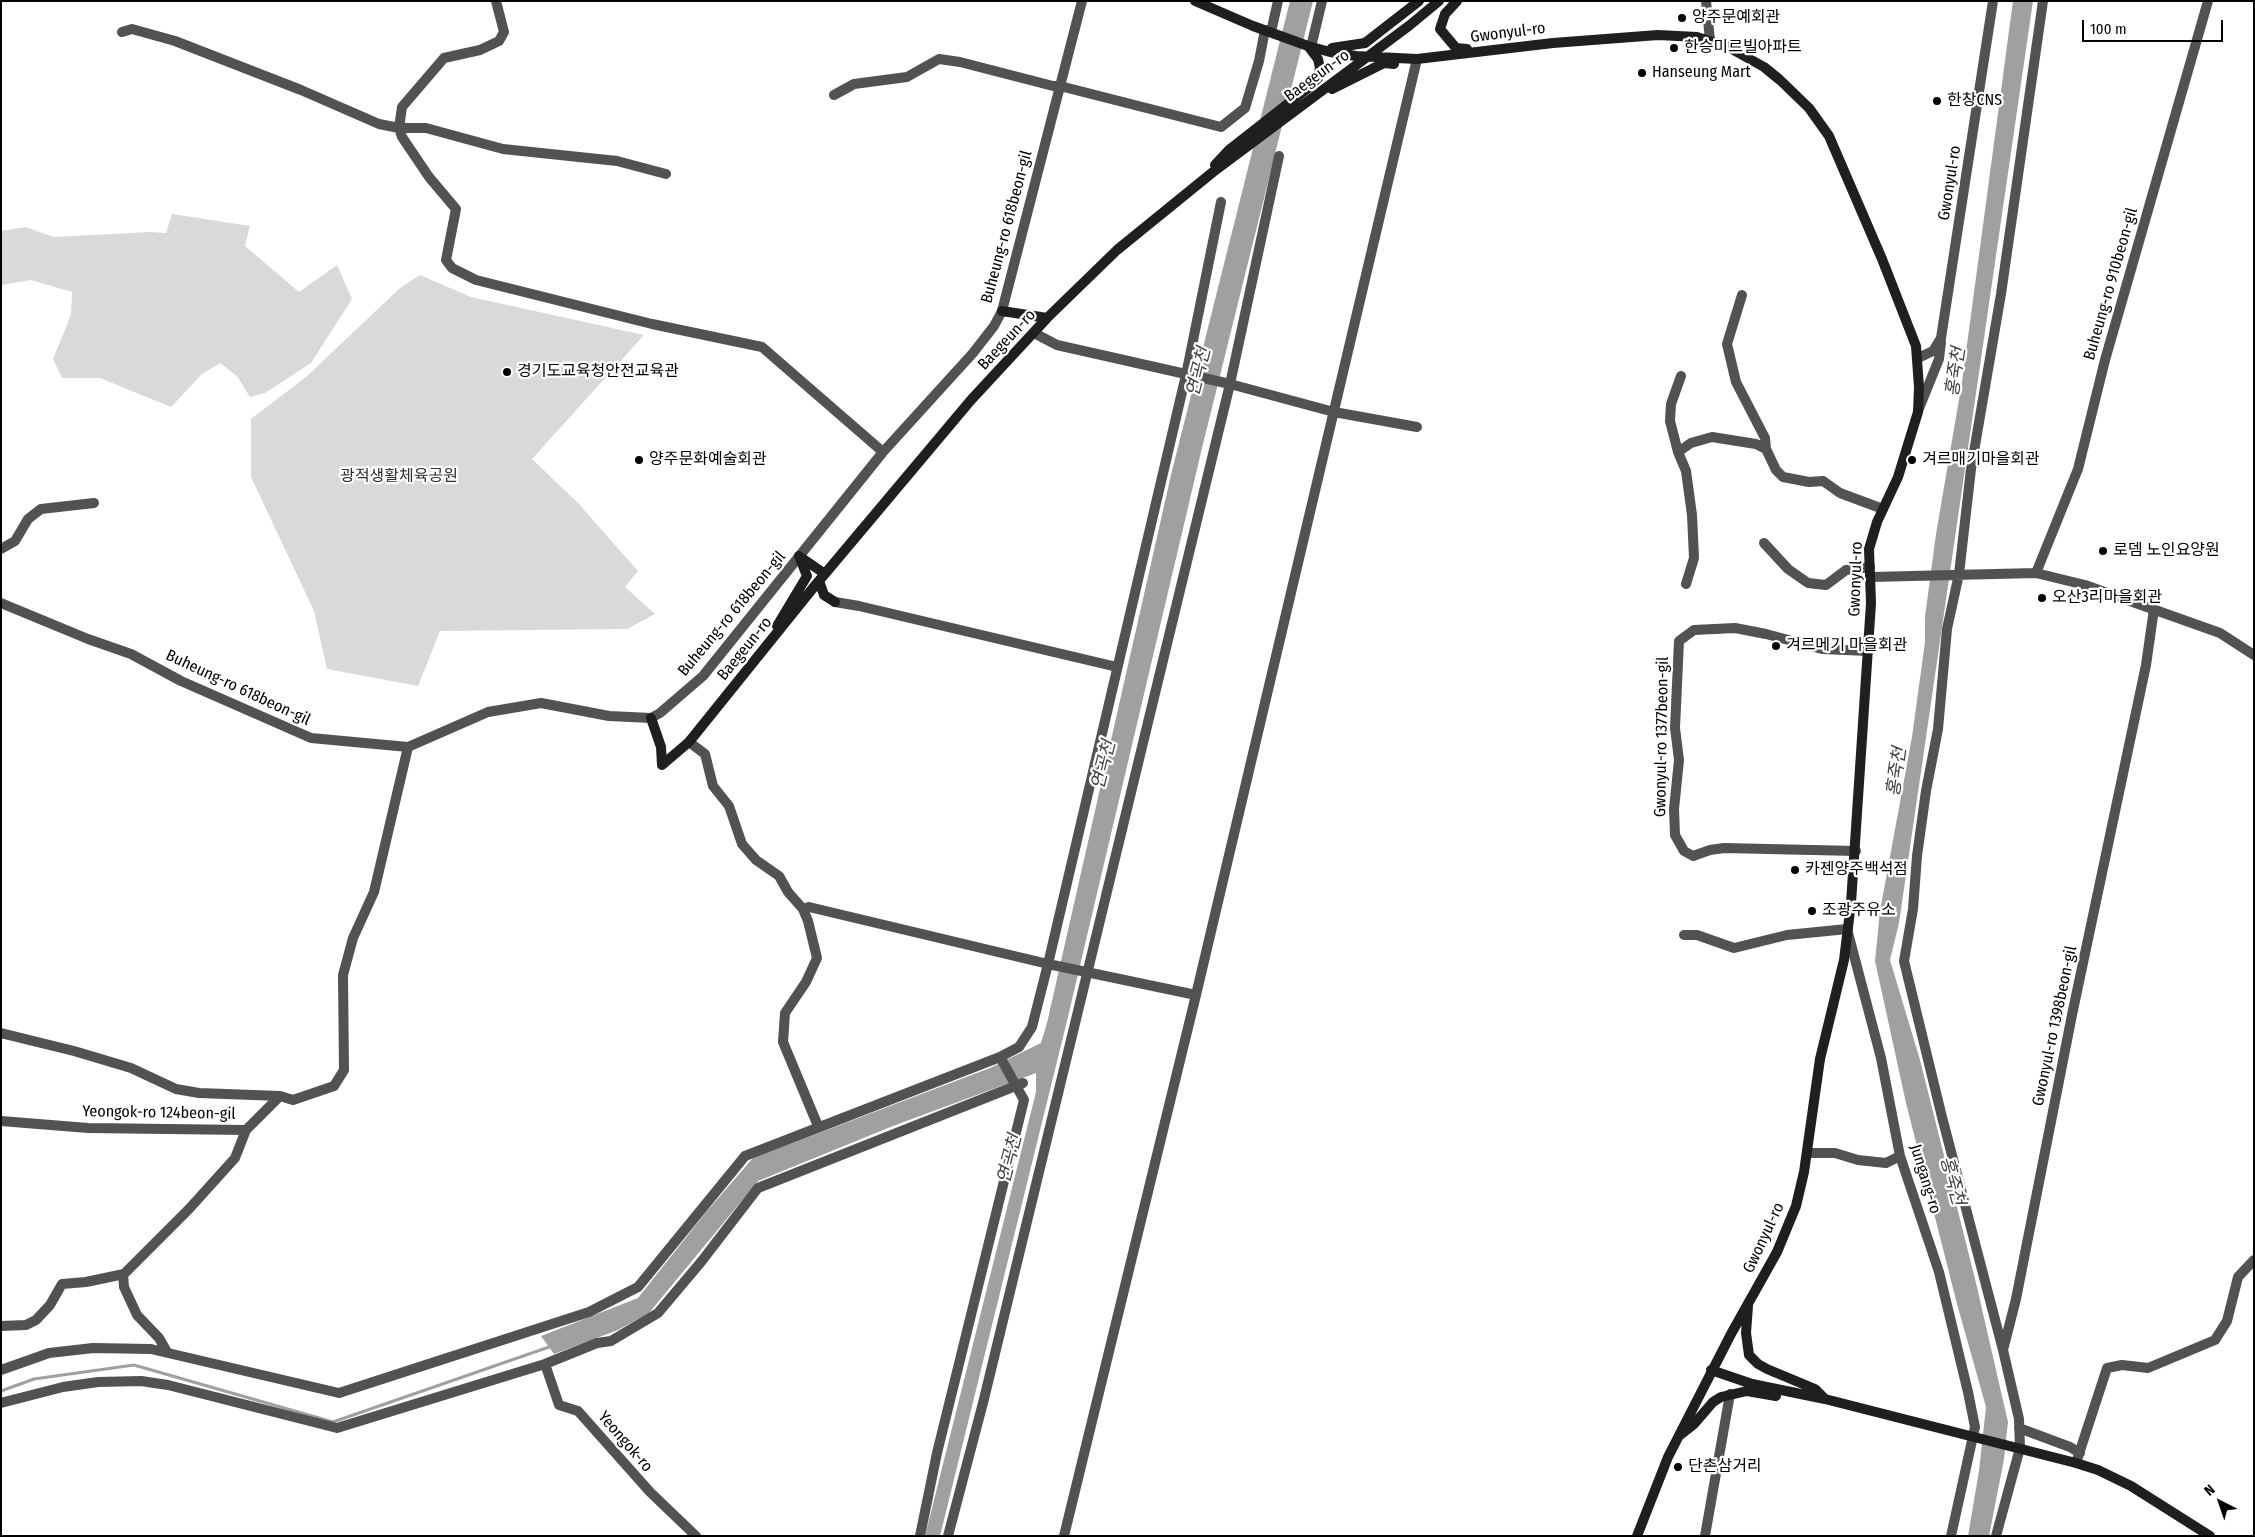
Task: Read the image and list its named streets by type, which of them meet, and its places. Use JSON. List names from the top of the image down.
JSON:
{
  "streets": {
    "main road": ["Gwonyul-ro", "Baegeun-ro"],
    "street": [
      "Buheung-ro 618beon-gil",
      "Buheung-ro 910beon-gil",
      "Gwonyul-ro 1377beon-gil",
      "Gwonyul-ro 1398beon-gil",
      "Yeongok-ro 124beon-gil",
      "Jungang-ro",
      "Yeongok-ro"
    ]
  },
  "crossings": [
    ["Gwonyul-ro", "Baegeun-ro"],
    ["Gwonyul-ro", "Gwonyul-ro 1377beon-gil"],
    ["Gwonyul-ro", "Jungang-ro"],
    ["Baegeun-ro", "Buheung-ro 618beon-gil"]
  ],
  "water": ["연곡천", "홍죽천"],
  "parks": ["광적생활체육공원"],
  "places": [
    "양주문예회관",
    "한승미르빌아파트",
    "Hanseung Mart",
    "한창CNS",
    "경기도교육청안전교육관",
    "양주문화예술회관",
    "겨르매기마을회관",
    "로뎀 노인요양원",
    "오산3리마을회관",
    "겨르메기 마을회관",
    "카젠양주백석점",
    "조광주유소",
    "단촌삼거리"
  ],
  "scale_bar": "100 m",
  "north": "top left"
}
